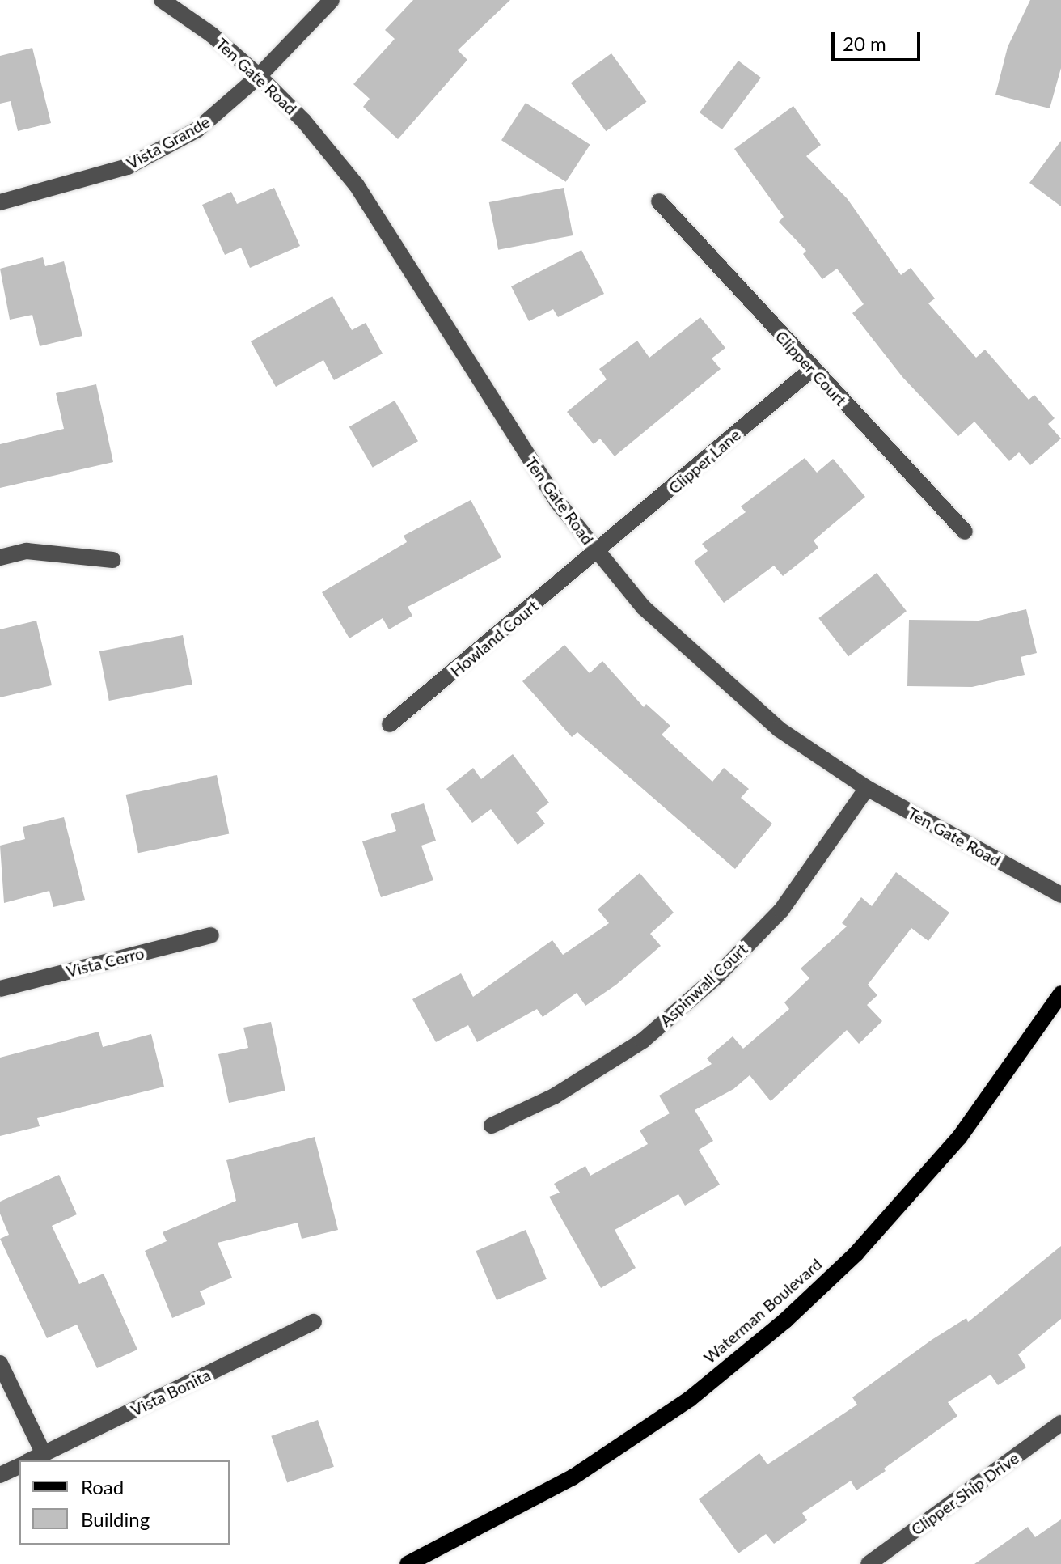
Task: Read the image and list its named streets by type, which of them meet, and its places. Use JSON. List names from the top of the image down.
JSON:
{
  "streets": {
    "main road": ["Waterman Boulevard"],
    "street": [
      "Ten Gate Road",
      "Vista Grande",
      "Clipper Court",
      "Clipper Lane",
      "Howland Court",
      "Vista Cerro",
      "Aspinwall Court",
      "Vista Bonita",
      "Clipper Ship Drive"
    ]
  },
  "crossings": [
    ["Ten Gate Road", "Vista Grande"],
    ["Ten Gate Road", "Clipper Lane"],
    ["Ten Gate Road", "Howland Court"],
    ["Ten Gate Road", "Aspinwall Court"],
    ["Clipper Court", "Clipper Lane"],
    ["Clipper Lane", "Howland Court"]
  ],
  "legend": ["Road", "Building"],
  "scale_bar": "20 m"
}
